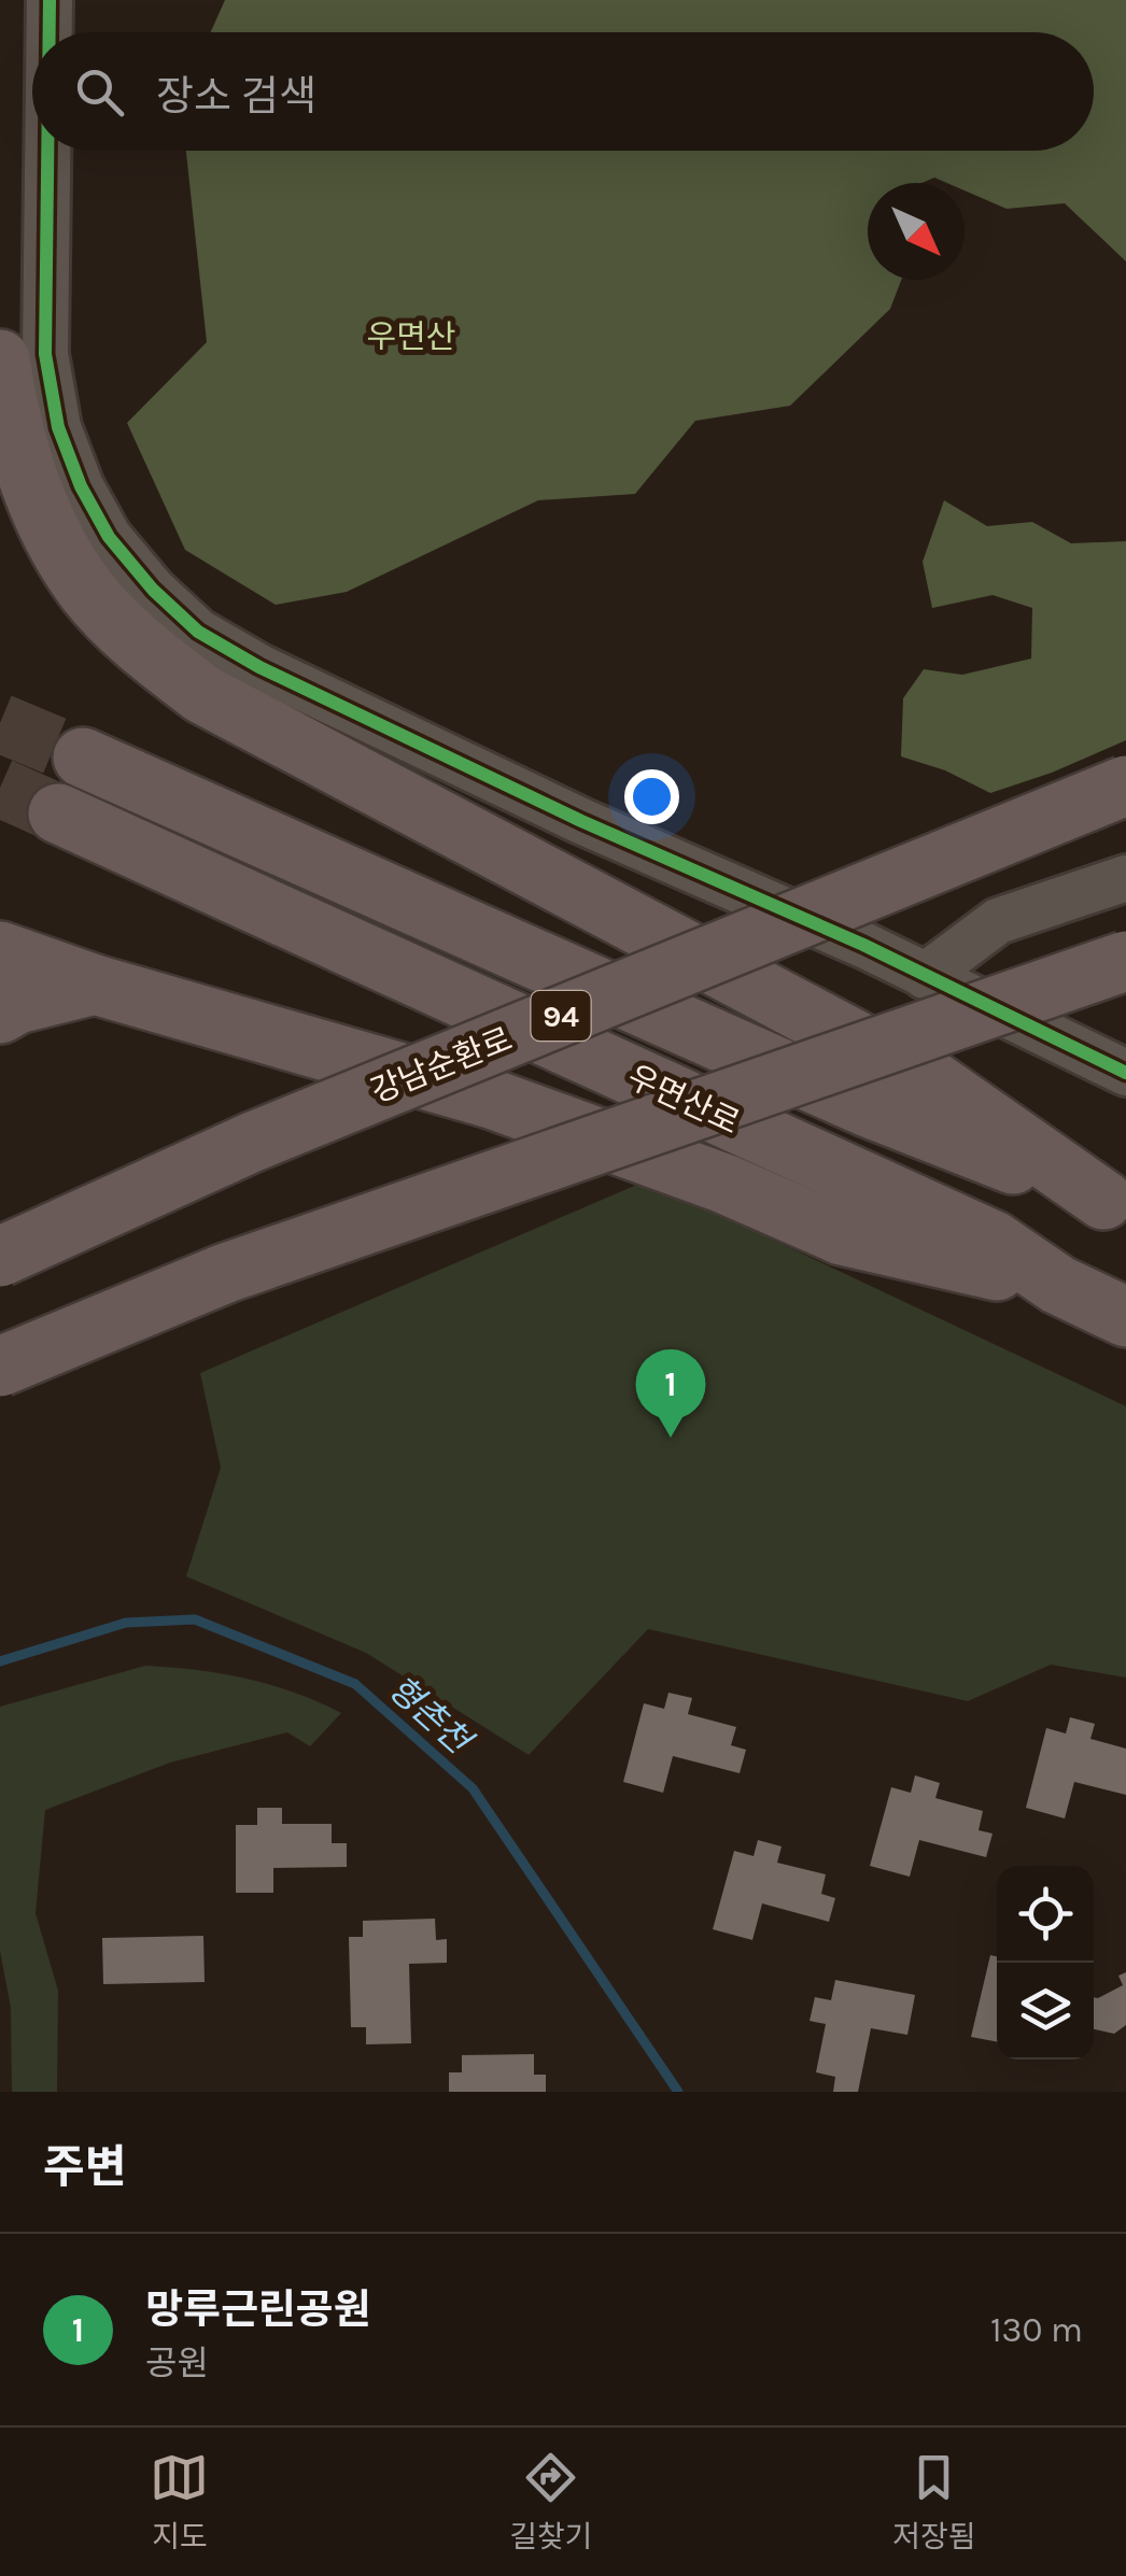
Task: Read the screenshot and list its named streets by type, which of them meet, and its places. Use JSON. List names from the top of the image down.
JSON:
{
  "streets": {
    "highway": ["94", "강남순환로", "우면산로"]
  },
  "water": ["형촌천"],
  "parks": ["우면산"],
  "north": "bottom right",
  "page": {
    "search": "장소 검색",
    "pins": "1",
    "heading": "주변",
    "list": [
      {
        "mark": "1",
        "name": "망루근린공원",
        "note": "공원",
        "value": "130 m"
      }
    ],
    "nav": ["지도", "길찾기", "저장됨"]
  }
}
